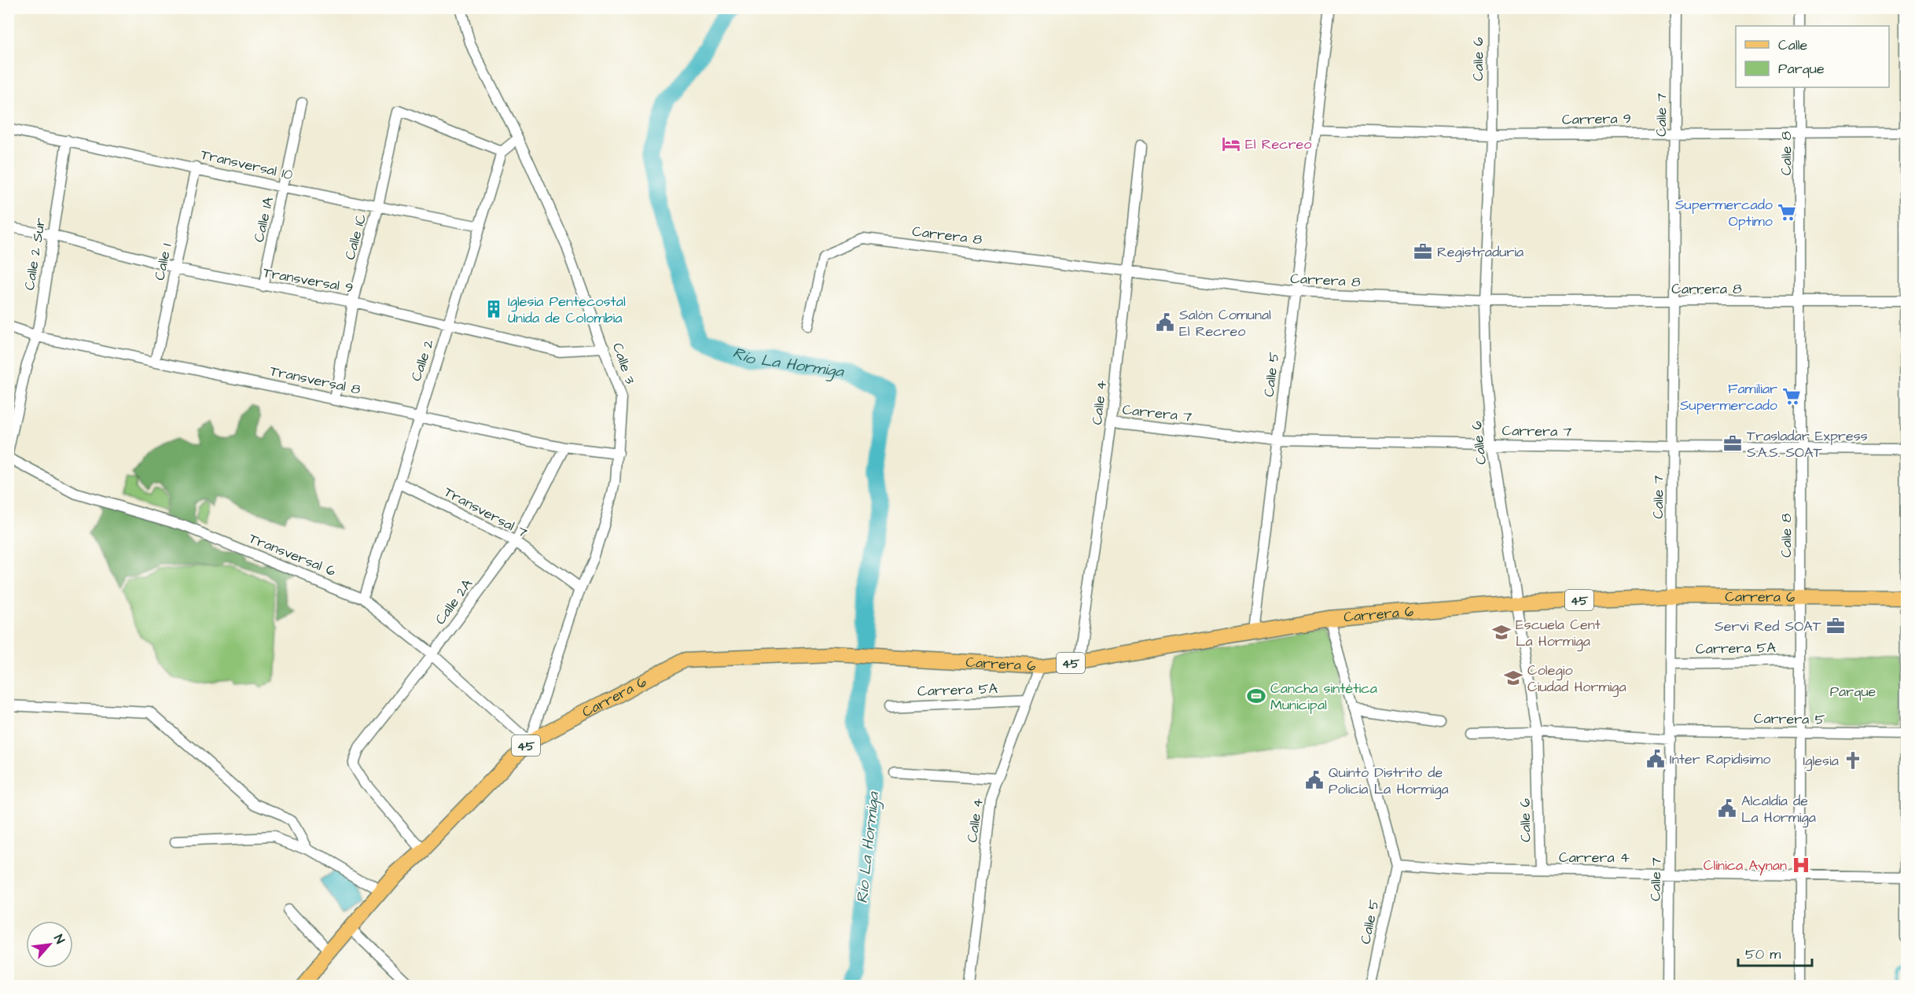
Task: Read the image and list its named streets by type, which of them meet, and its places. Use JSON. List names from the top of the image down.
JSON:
{
  "streets": {
    "main road": ["Carrera 6", "45"],
    "street": [
      "Calle 6",
      "Calle 7",
      "Carrera 9",
      "Calle 8",
      "Transversal 10",
      "Calle 1A",
      "Carrera 8",
      "Calle 1C",
      "Calle 2 Sur",
      "Calle 1",
      "Transversal 9",
      "Calle 2",
      "Calle 3",
      "Calle 5",
      "Transversal 8",
      "Calle 4",
      "Carrera 7",
      "Transversal 7",
      "Transversal 6",
      "Calle 2A",
      "Carrera 5A",
      "Carrera 5",
      "Carrera 4"
    ]
  },
  "crossings": [
    ["Calle 6", "Carrera 9"],
    ["Calle 6", "Carrera 8"],
    ["Calle 6", "Carrera 7"],
    ["Calle 6", "Carrera 6"],
    ["Calle 6", "Carrera 5"],
    ["Calle 6", "Carrera 4"],
    ["Calle 7", "Carrera 9"],
    ["Calle 7", "Carrera 8"],
    ["Calle 7", "Carrera 7"],
    ["Calle 7", "Carrera 6"],
    ["Calle 7", "Carrera 5A"],
    ["Calle 7", "Carrera 5"],
    ["Calle 7", "Carrera 4"],
    ["Carrera 9", "Calle 8"],
    ["Carrera 9", "Calle 5"],
    ["Calle 8", "Carrera 8"],
    ["Calle 8", "Carrera 7"],
    ["Calle 8", "Carrera 6"],
    ["Calle 8", "Carrera 5A"],
    ["Calle 8", "Carrera 5"],
    ["Calle 8", "Carrera 4"],
    ["Transversal 10", "Calle 1A"],
    ["Transversal 10", "Calle 1C"],
    ["Transversal 10", "Calle 2 Sur"],
    ["Transversal 10", "Calle 1"],
    ["Transversal 10", "Calle 2"],
    ["Calle 1A", "Transversal 9"],
    ["Carrera 8", "Calle 5"],
    ["Carrera 8", "Calle 4"],
    ["Calle 1C", "Transversal 9"],
    ["Calle 1C", "Calle 2"],
    ["Calle 1C", "Transversal 8"],
    ["Calle 2 Sur", "Transversal 9"],
    ["Calle 2 Sur", "Transversal 8"],
    ["Calle 1", "Transversal 9"],
    ["Calle 1", "Transversal 8"],
    ["Transversal 9", "Calle 2"],
    ["Transversal 9", "Calle 3"],
    ["Calle 2", "Transversal 8"],
    ["Calle 2", "Transversal 7"],
    ["Calle 2", "Transversal 6"],
    ["Calle 3", "Transversal 8"],
    ["Calle 3", "Transversal 7"],
    ["Calle 3", "Transversal 6"],
    ["Calle 3", "Carrera 6"],
    ["Calle 5", "Carrera 7"],
    ["Calle 5", "Carrera 6"],
    ["Calle 5", "Carrera 4"],
    ["Transversal 8", "Calle 2A"],
    ["Calle 4", "Carrera 7"],
    ["Calle 4", "Carrera 6"],
    ["Calle 4", "Carrera 5A"],
    ["Transversal 7", "Calle 2A"],
    ["Transversal 6", "Carrera 6"],
    ["Transversal 6", "Calle 2A"],
    ["Carrera 6", "Calle 2A"]
  ],
  "water": ["Río La Hormiga"],
  "parks": ["Parque"],
  "places": {
    "hotel": ["El Recreo"],
    "supermarket": ["Supermercado Optimo", "Familiar Supermercado"],
    "office": ["Registraduria", "Trasladar Express S.A.S. SOAT", "Servi Red SOAT"],
    "building": ["Iglesia Pentecostal Unida de Colombia"],
    "public building": [
      "Salón Comunal El Recreo",
      "Inter Rapidisimo",
      "Quinto Distrito de Policía La Hormiga",
      "Alcaldía de La Hormiga"
    ],
    "school or university": ["Escuela Cent La Hormiga", "Colegio Ciudad Hormiga"],
    "sports": ["Cancha sintética Municipal"],
    "church": ["Iglesia"],
    "hospital": ["Clínica Aynan"]
  },
  "legend": ["Calle", "Parque"],
  "scale_bar": "50 m",
  "north": "top right"
}
